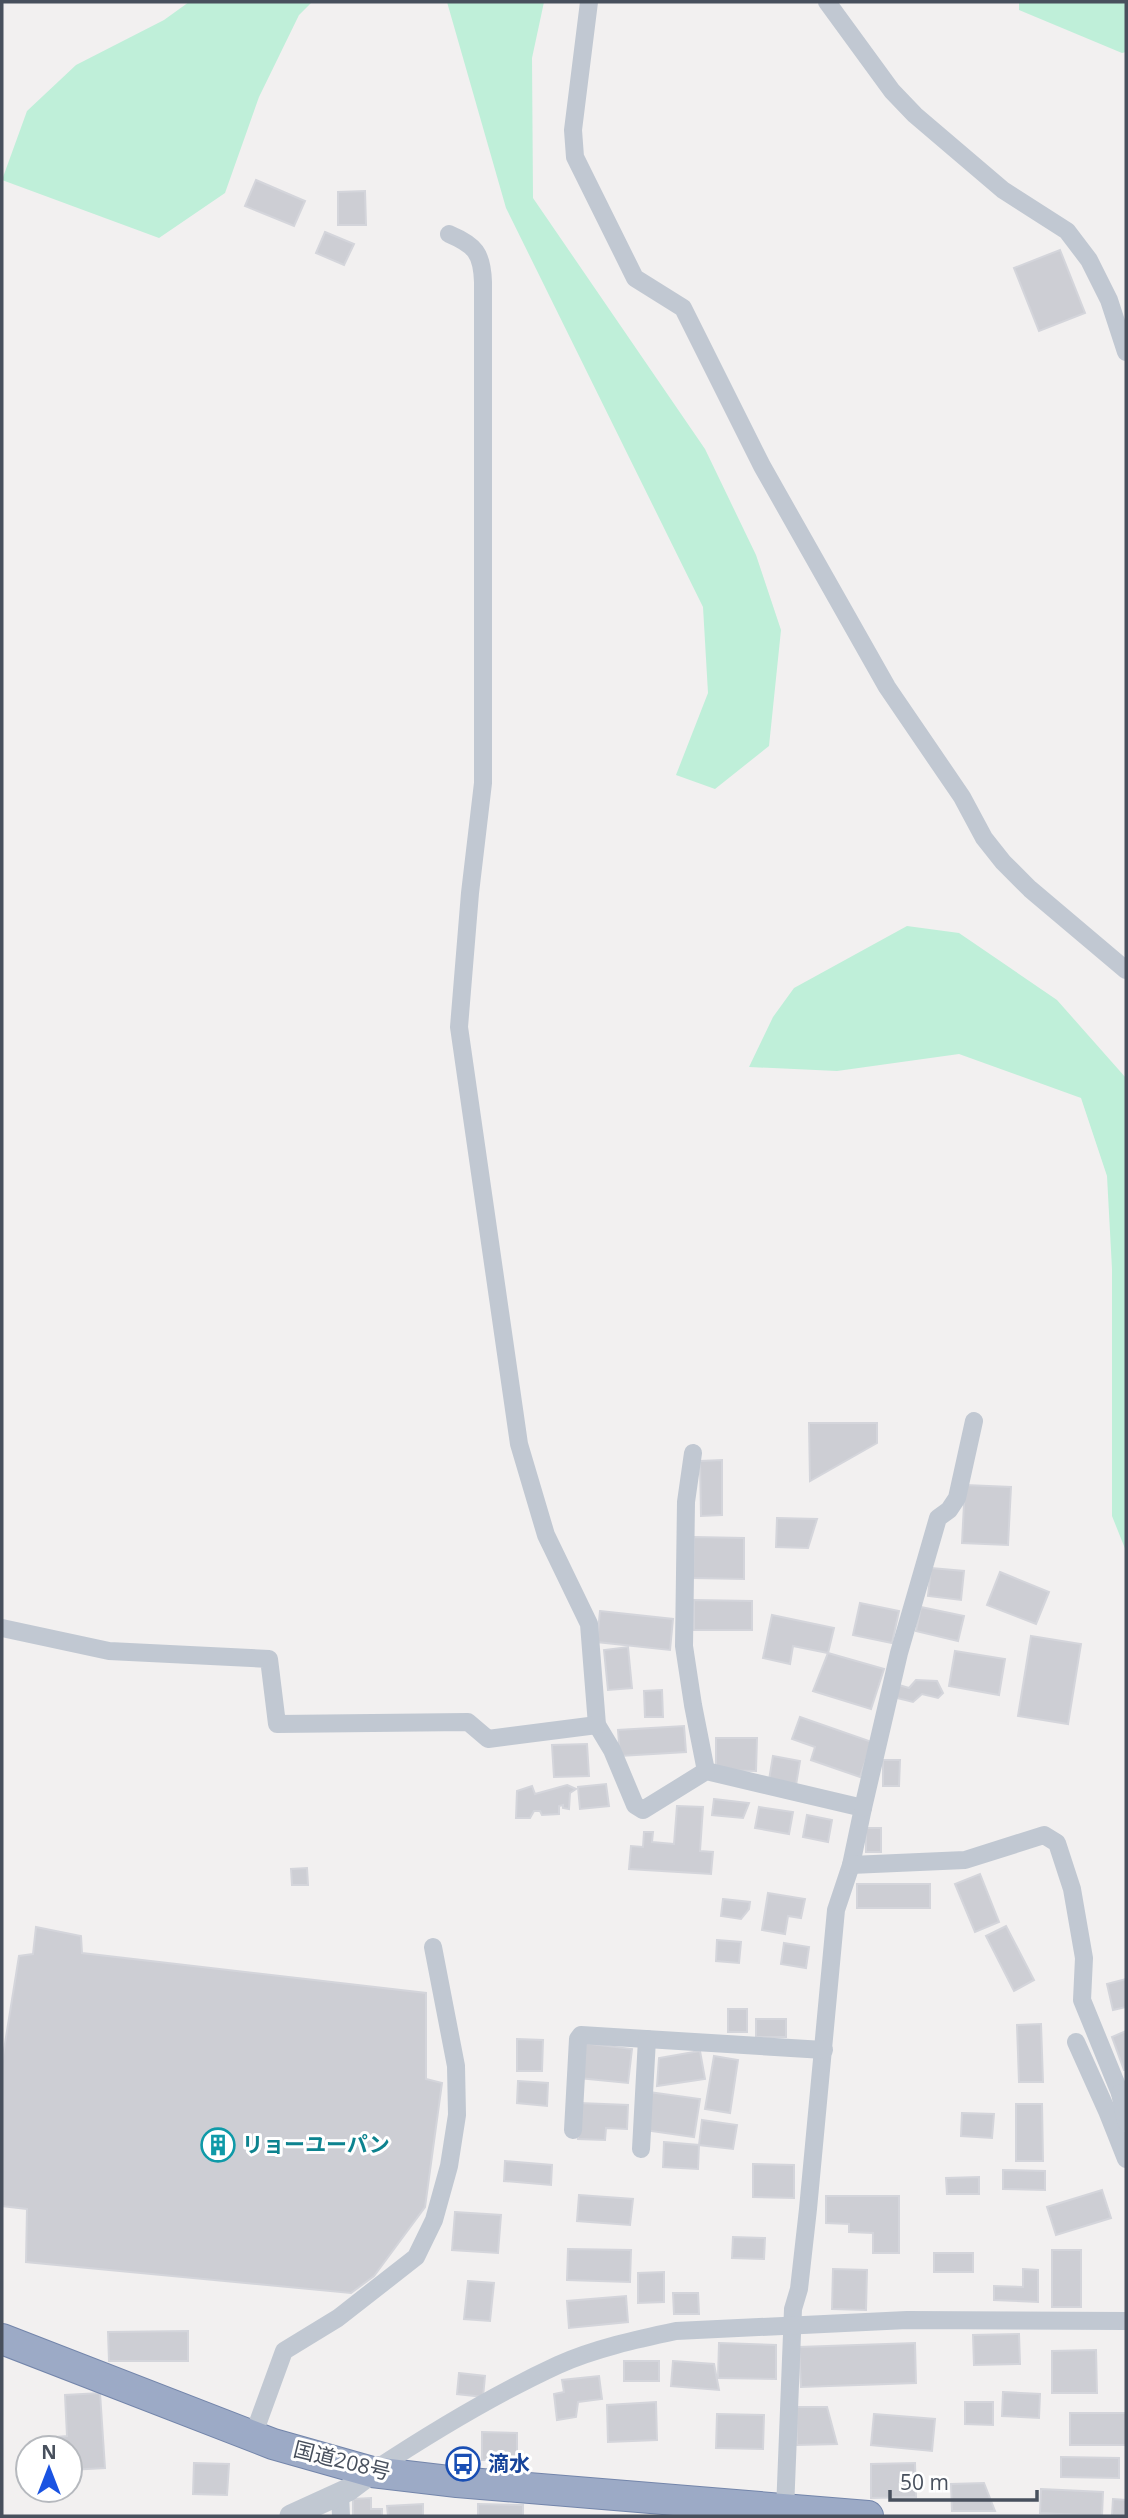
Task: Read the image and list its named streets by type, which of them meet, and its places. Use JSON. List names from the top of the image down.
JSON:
{
  "streets": {
    "highway": ["国道208号"]
  },
  "places": {
    "building": ["リョーユーパン"],
    "bus stop": ["滴水"]
  },
  "scale_bar": "50 m",
  "north": "top"
}
